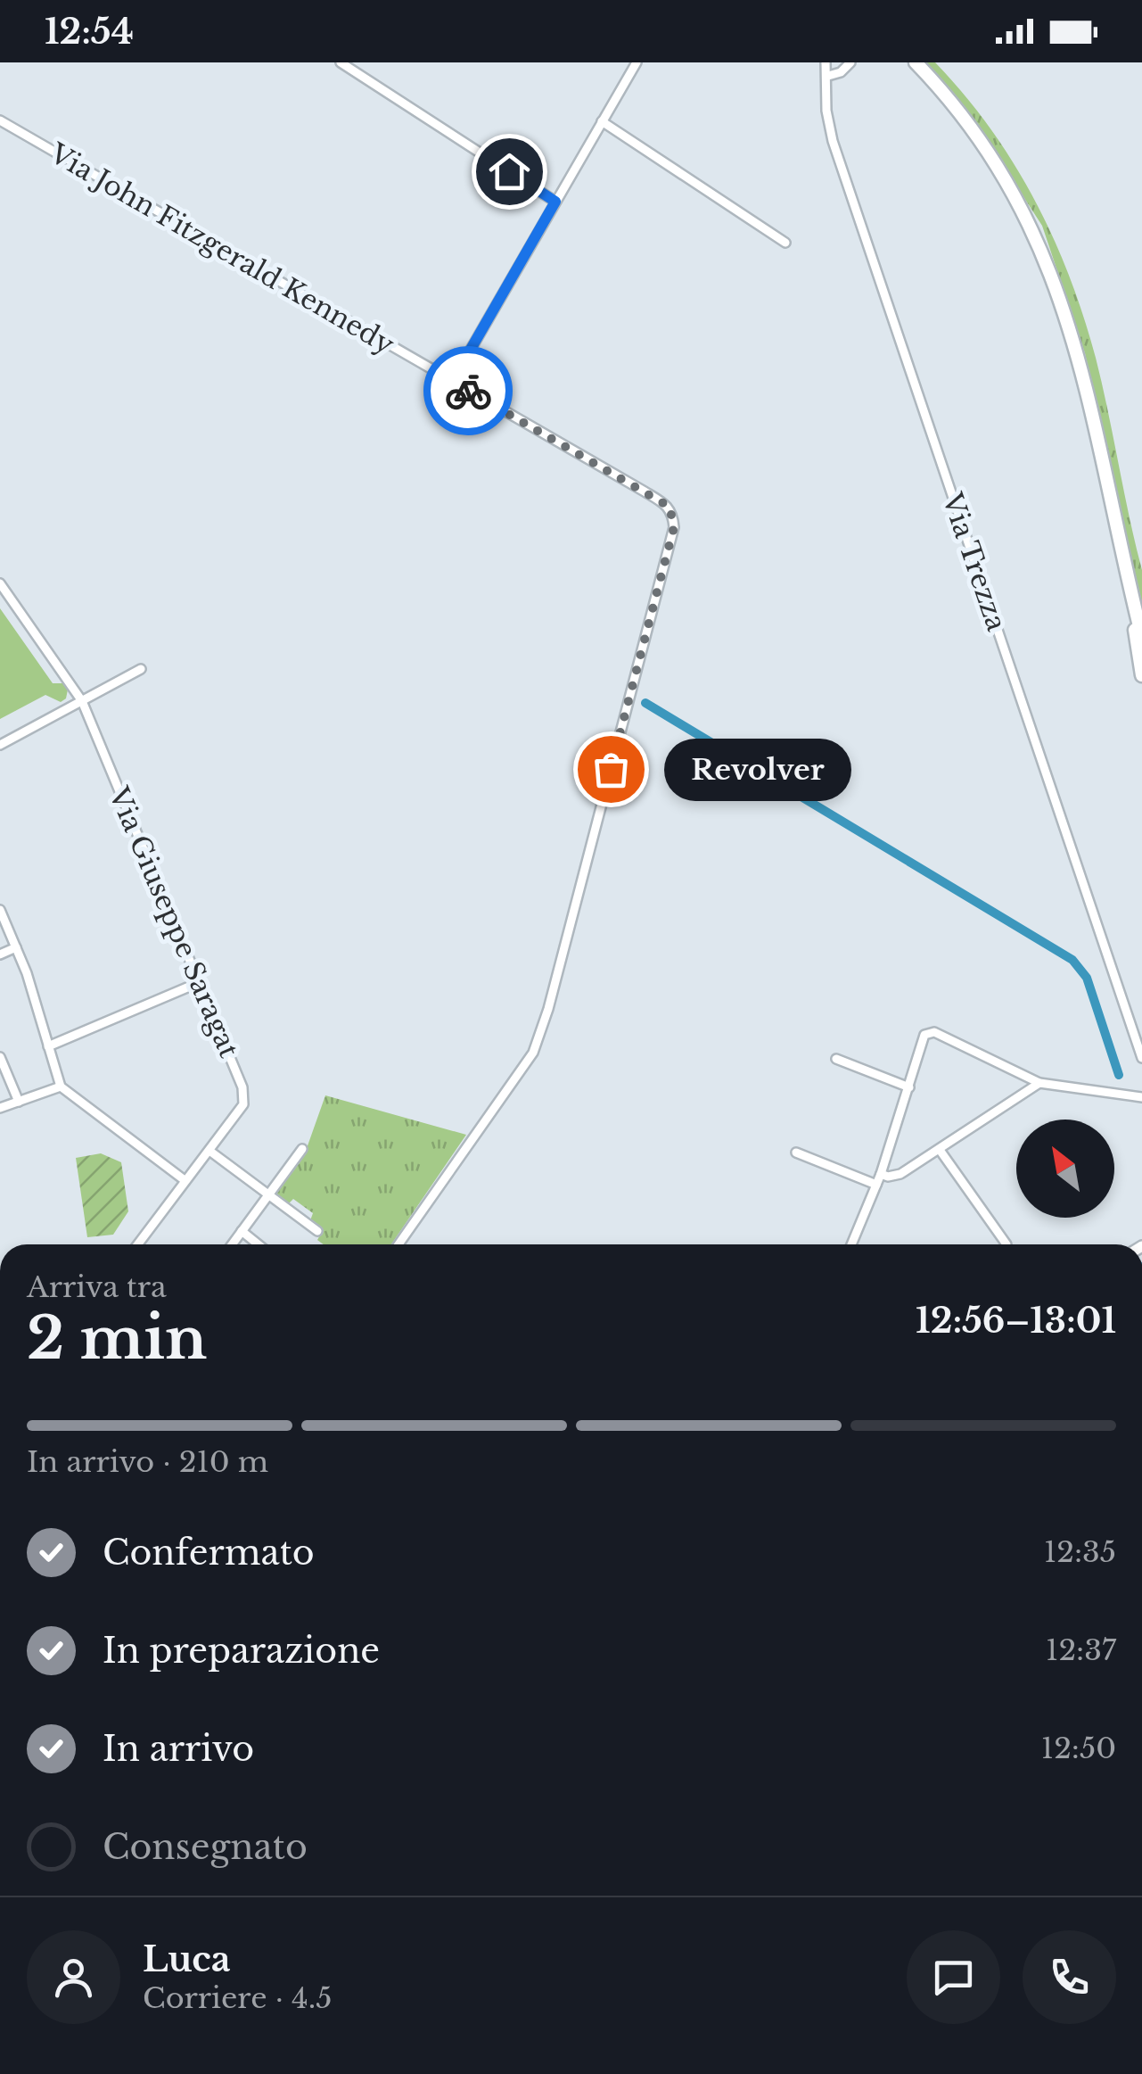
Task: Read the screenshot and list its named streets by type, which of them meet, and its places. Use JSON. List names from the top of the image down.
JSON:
{
  "streets": {
    "street": ["Via John Fitzgerald Kennedy", "Via Trezza", "Via Giuseppe Saragat"]
  },
  "places": ["Revolver"],
  "north": "top left",
  "page": {
    "status": "12:54",
    "bubble": "Revolver",
    "heading": ["2 min", "Arriva tra", "12:56–13:01"],
    "panel": ["Luca", "Corriere · 4.5"],
    "bar": "In arrivo · 210 m",
    "list": [
      ["Confermato", "12:35"],
      ["In preparazione", "12:37"],
      ["In arrivo", "12:50"],
      "Consegnato"
    ]
  }
}
